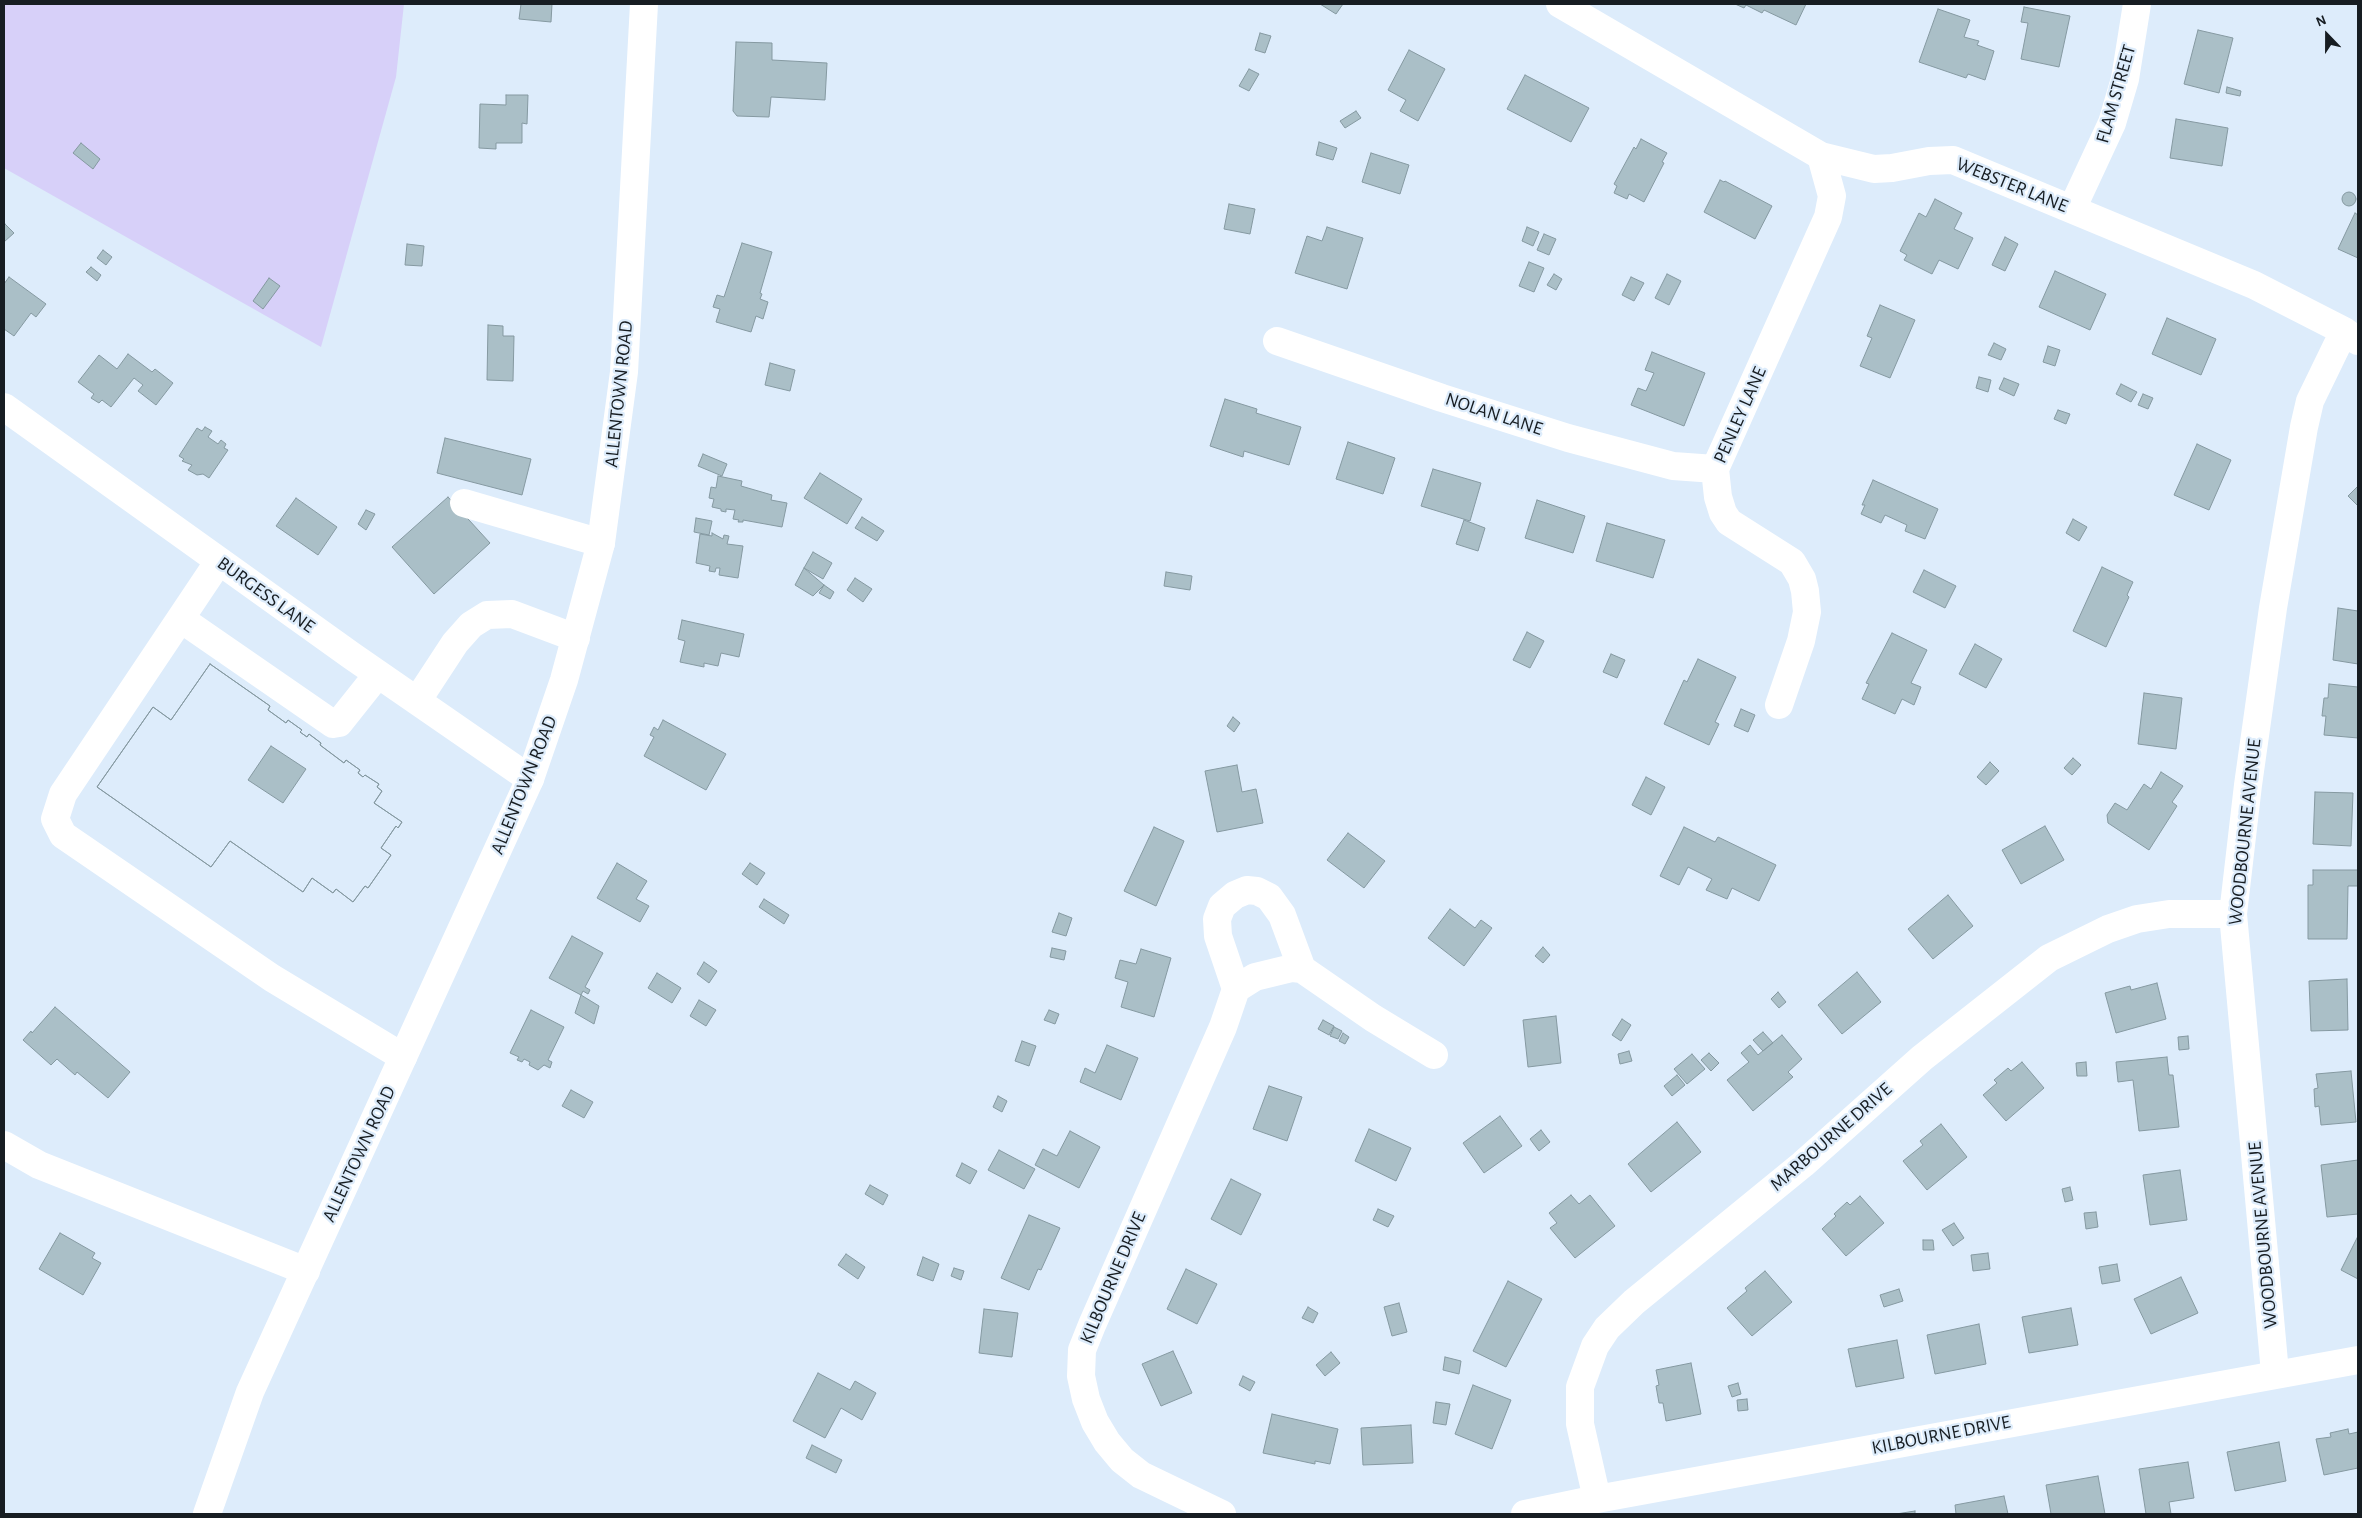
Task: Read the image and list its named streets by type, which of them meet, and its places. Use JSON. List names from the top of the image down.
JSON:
{
  "streets": {
    "street": [
      "FLAM STREET",
      "WEBSTER LANE",
      "ALLENTOWN ROAD",
      "NOLAN LANE",
      "PENLEY LANE",
      "BURGESS LANE",
      "WOODBOURNE AVENUE",
      "MARBOURNE DRIVE",
      "KILBOURNE DRIVE"
    ]
  },
  "crossings": [
    ["FLAM STREET", "WEBSTER LANE"],
    ["WEBSTER LANE", "PENLEY LANE"],
    ["WEBSTER LANE", "WOODBOURNE AVENUE"],
    ["ALLENTOWN ROAD", "BURGESS LANE"],
    ["NOLAN LANE", "PENLEY LANE"],
    ["WOODBOURNE AVENUE", "MARBOURNE DRIVE"],
    ["WOODBOURNE AVENUE", "KILBOURNE DRIVE"],
    ["MARBOURNE DRIVE", "KILBOURNE DRIVE"]
  ],
  "north": "top"
}
